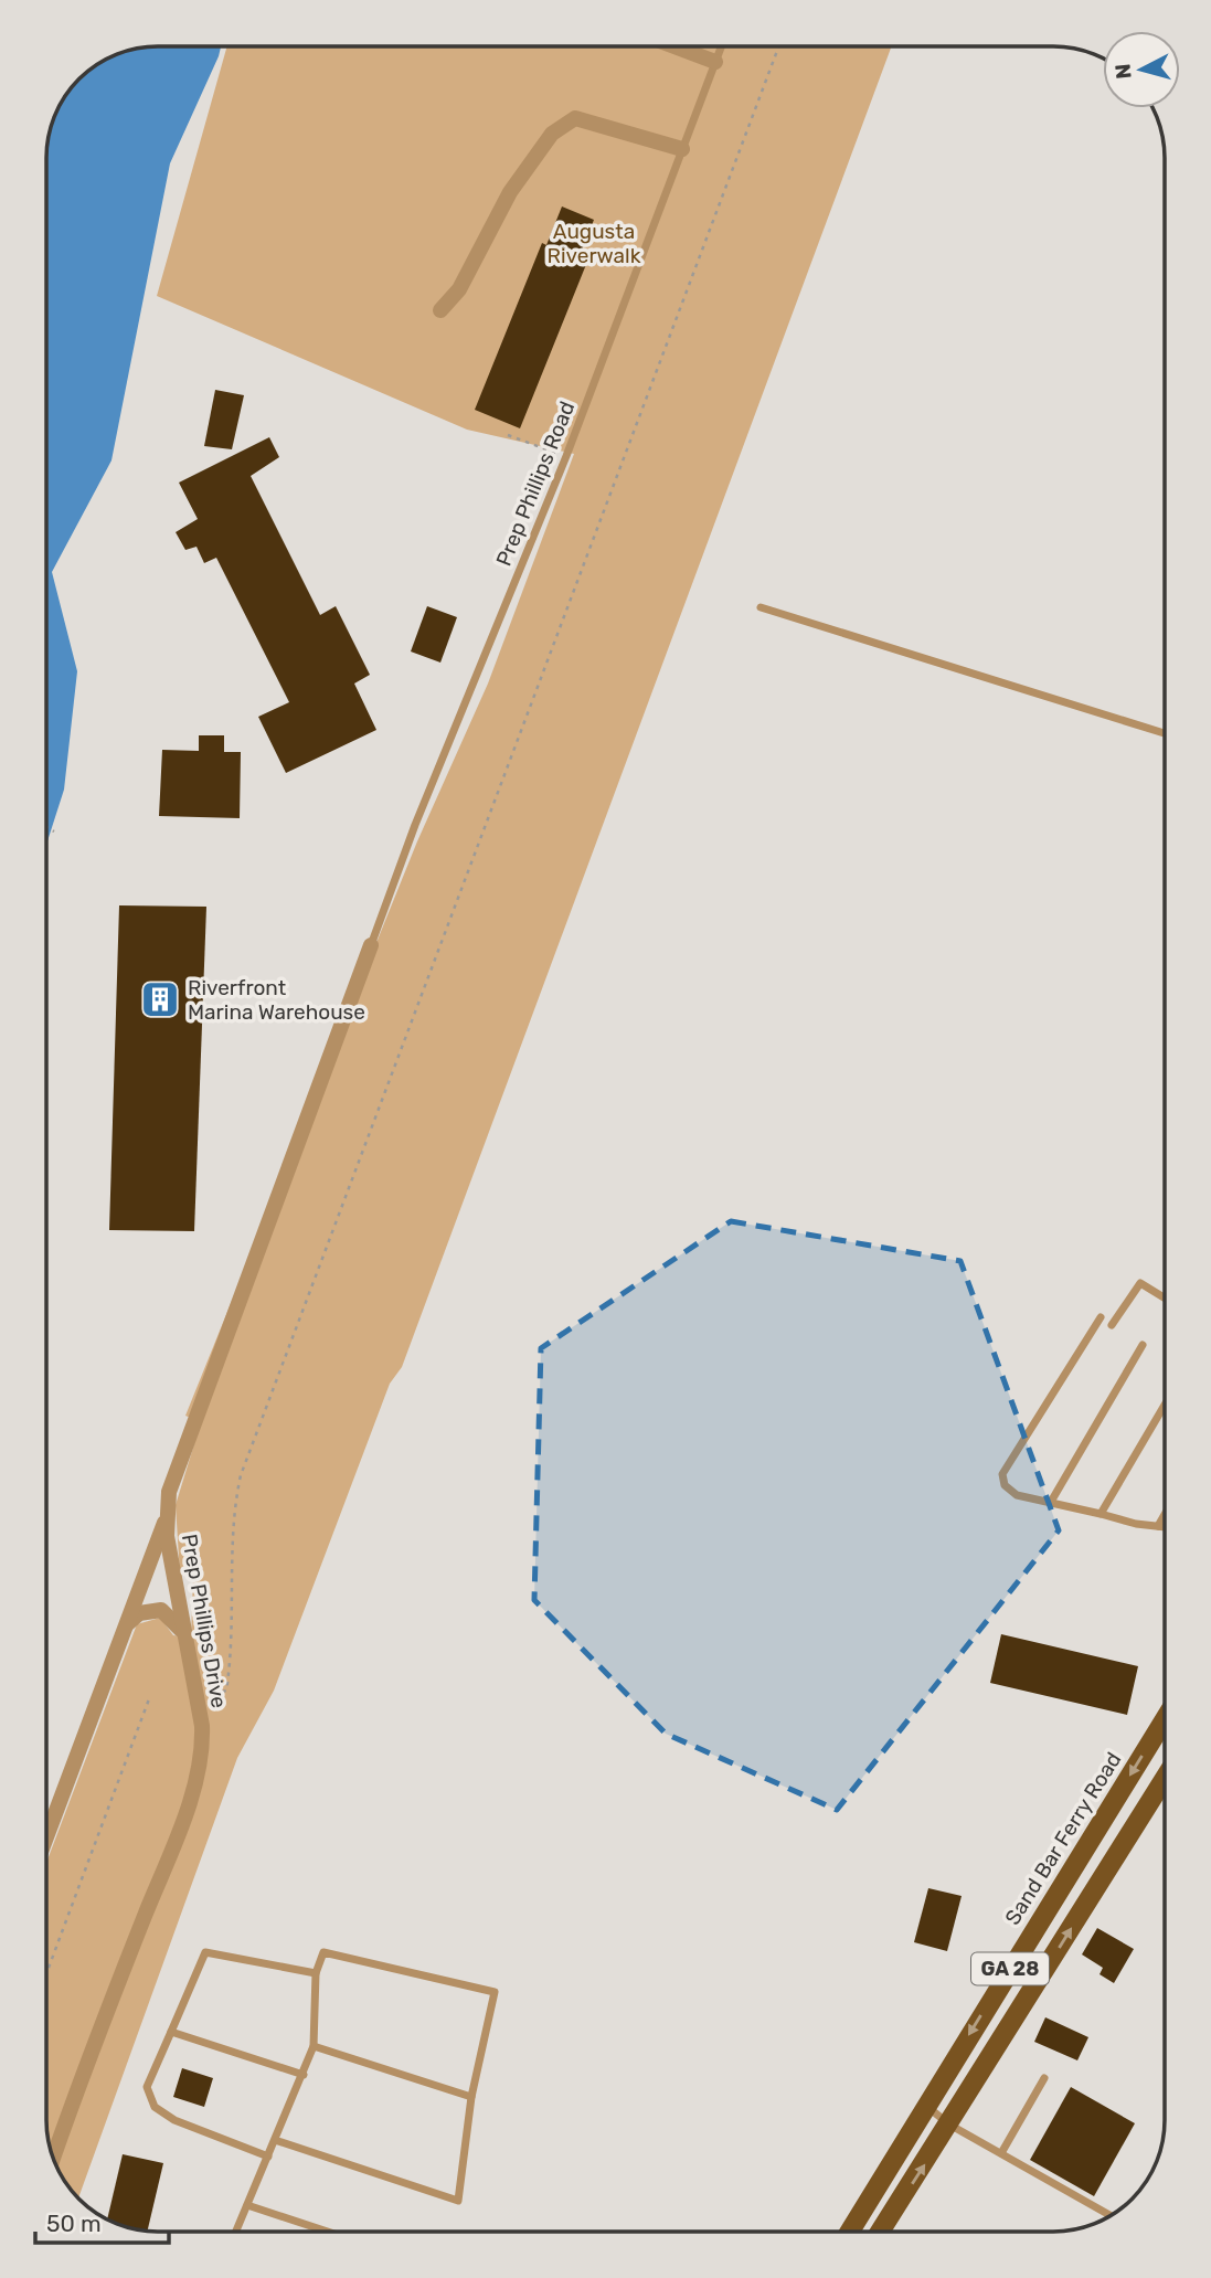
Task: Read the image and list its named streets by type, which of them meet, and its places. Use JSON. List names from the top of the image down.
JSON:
{
  "streets": {
    "main road": ["Sand Bar Ferry Road", "GA 28"],
    "street": ["Prep Phillips Drive"],
    "lane": ["Prep Phillips Road"]
  },
  "crossings": [
    ["Prep Phillips Road", "Prep Phillips Drive"]
  ],
  "parks": ["Augusta Riverwalk"],
  "places": {
    "building": ["Riverfront Marina Warehouse"]
  },
  "scale_bar": "50 m",
  "north": "left"
}
